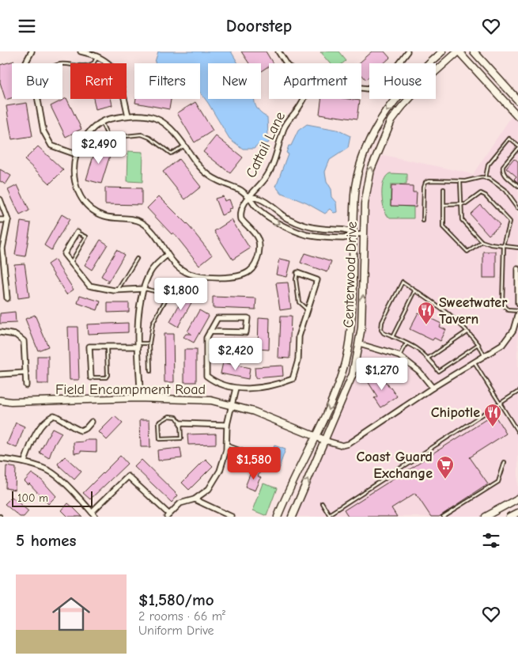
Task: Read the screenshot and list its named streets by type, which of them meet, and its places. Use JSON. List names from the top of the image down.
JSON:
{
  "streets": {
    "street": ["Cattail Lane", "Centerwood Drive", "Field Encampment Road"]
  },
  "crossings": [
    ["Centerwood Drive", "Field Encampment Road"]
  ],
  "places": {
    "restaurant": ["Sweetwater Tavern", "Chipotle"],
    "supermarket": ["Coast Guard Exchange"]
  },
  "scale_bar": "100 m",
  "page": {
    "header": "Doorstep",
    "chip": [
      "Buy",
      "Rent",
      "Filters",
      "New",
      "Apartment",
      "House"
    ],
    "price": [
      "$2,490",
      "$1,800",
      "$2,420",
      "$1,270",
      "$1,580"
    ],
    "scale": "100 m",
    "heading": "5 homes",
    "list": [
      {
        "name": "$1,580/mo",
        "note": "2 rooms · 66 m² · Uniform Drive"
      }
    ]
  }
}
